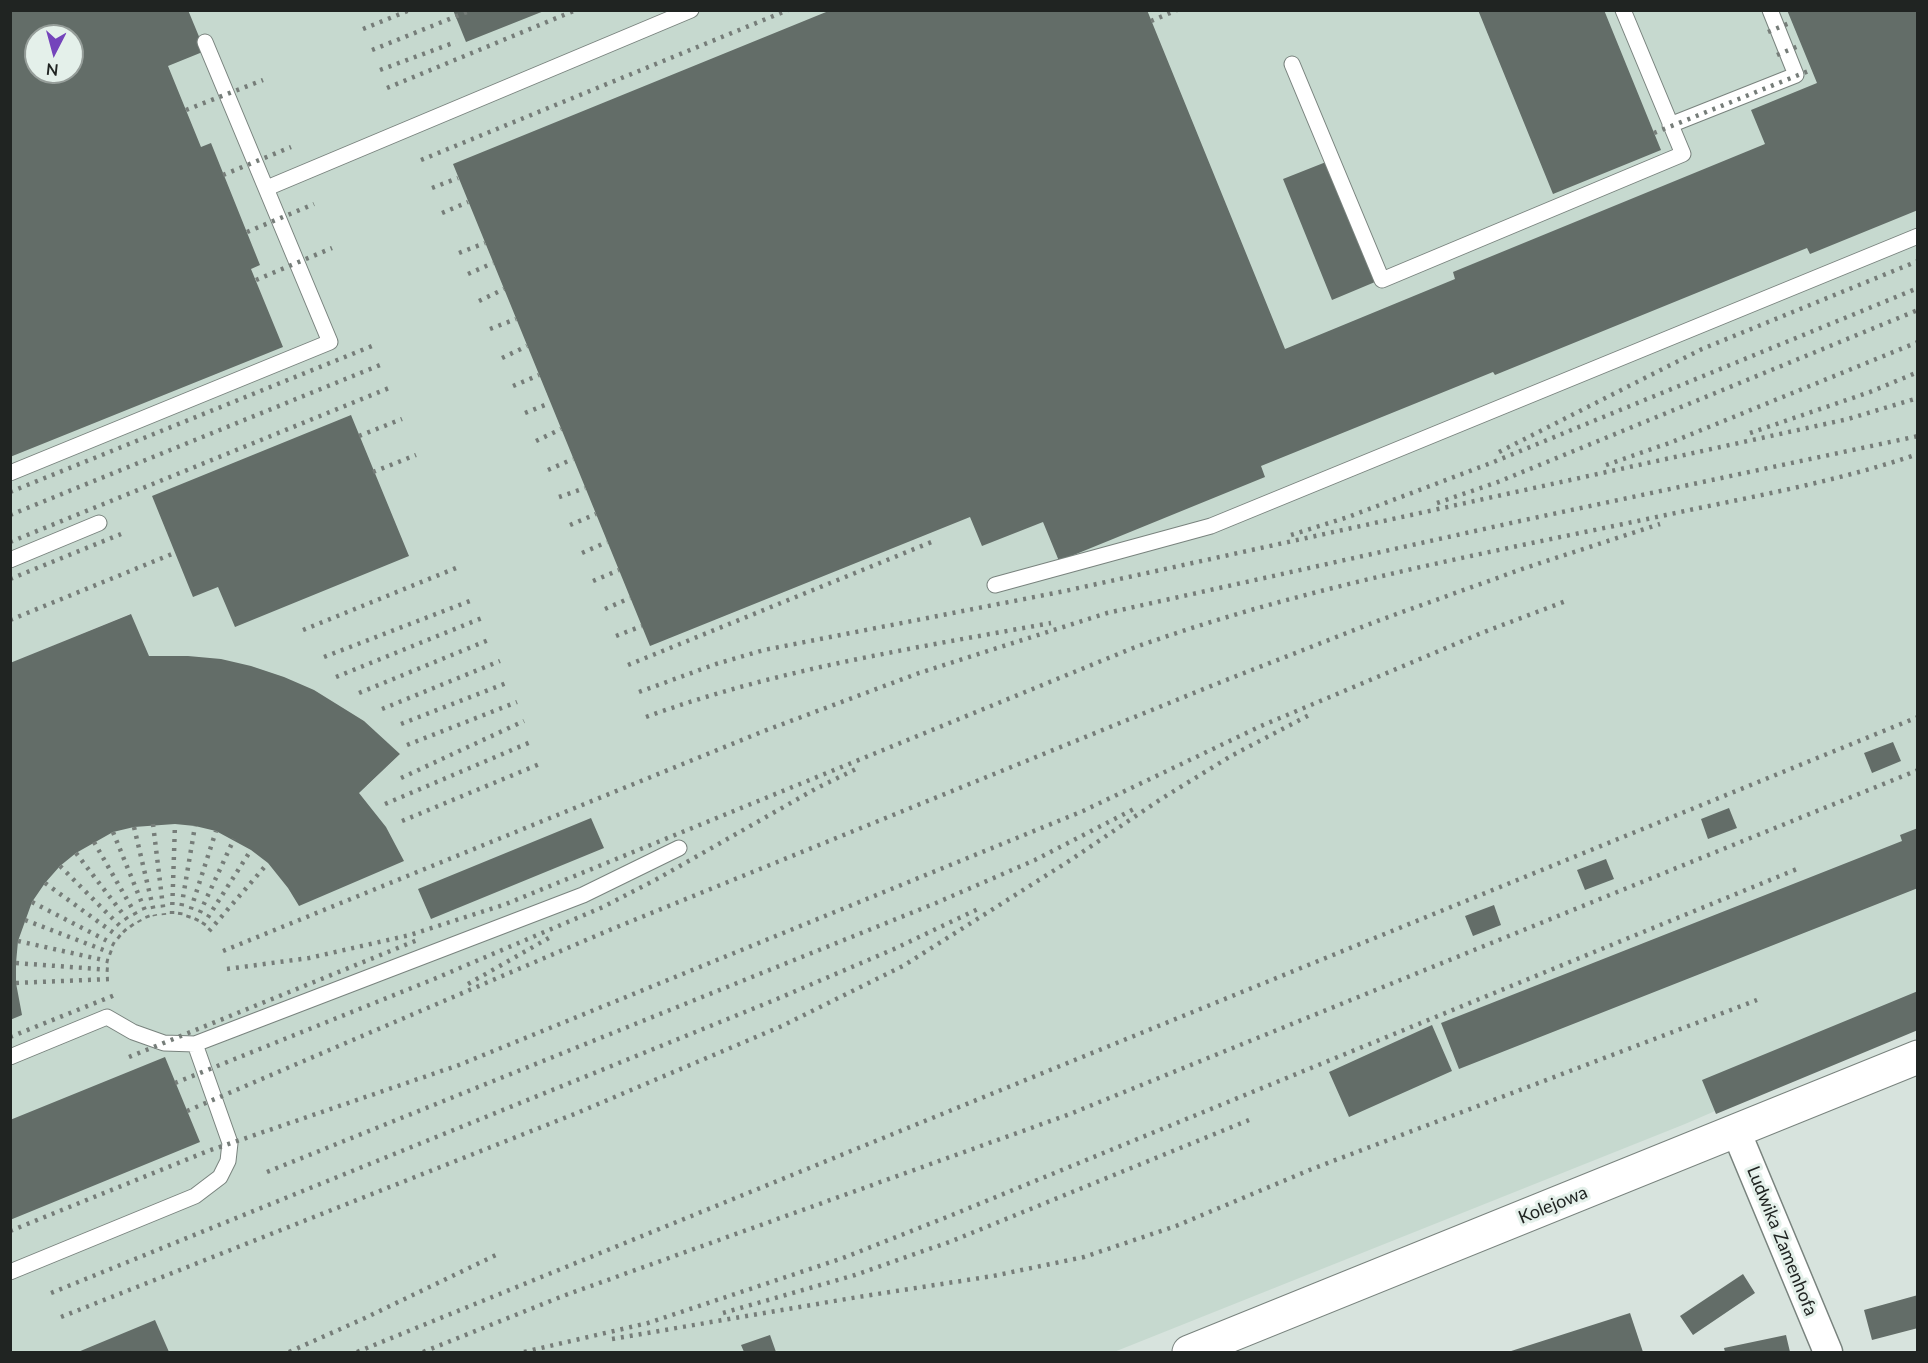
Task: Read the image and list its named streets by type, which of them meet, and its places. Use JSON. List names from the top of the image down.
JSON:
{
  "streets": {
    "street": ["Kolejowa", "Ludwika Zamenhofa"]
  },
  "crossings": [
    ["Kolejowa", "Ludwika Zamenhofa"]
  ],
  "north": "bottom"
}
